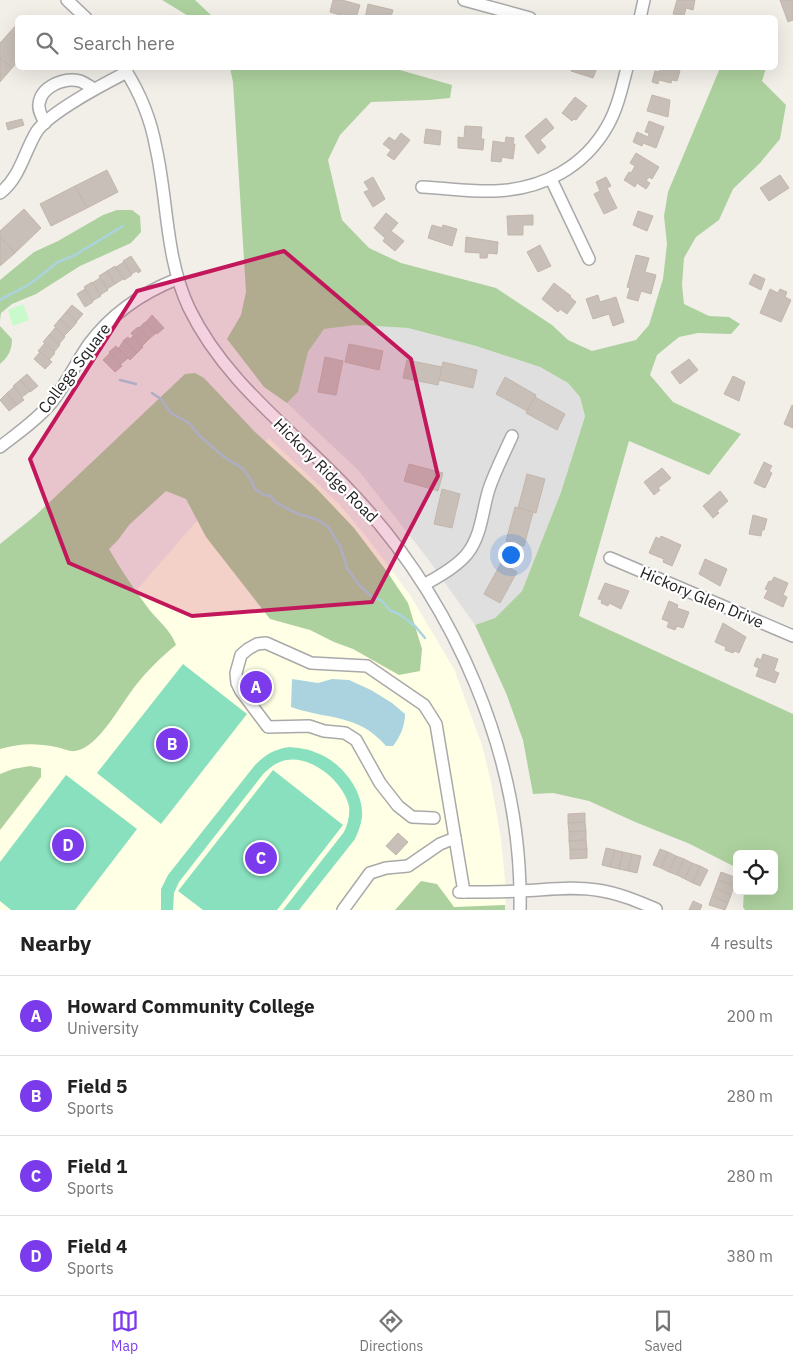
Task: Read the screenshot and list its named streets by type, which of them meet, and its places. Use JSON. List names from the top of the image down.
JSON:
{
  "streets": {
    "street": ["College Square", "Hickory Ridge Road", "Hickory Glen Drive"]
  },
  "crossings": [
    ["College Square", "Hickory Ridge Road"]
  ],
  "page": {
    "search": "Search here",
    "pins": [
      "A",
      "B",
      "D",
      "C"
    ],
    "heading": ["Nearby", "4 results"],
    "list": [
      {
        "mark": "A",
        "name": "Howard Community College",
        "note": "University",
        "value": "200 m"
      },
      {
        "mark": "B",
        "name": "Field 5",
        "note": "Sports",
        "value": "280 m"
      },
      {
        "mark": "C",
        "name": "Field 1",
        "note": "Sports",
        "value": "280 m"
      },
      {
        "mark": "D",
        "name": "Field 4",
        "note": "Sports",
        "value": "380 m"
      }
    ],
    "nav": ["Map", "Directions", "Saved"]
  }
}
